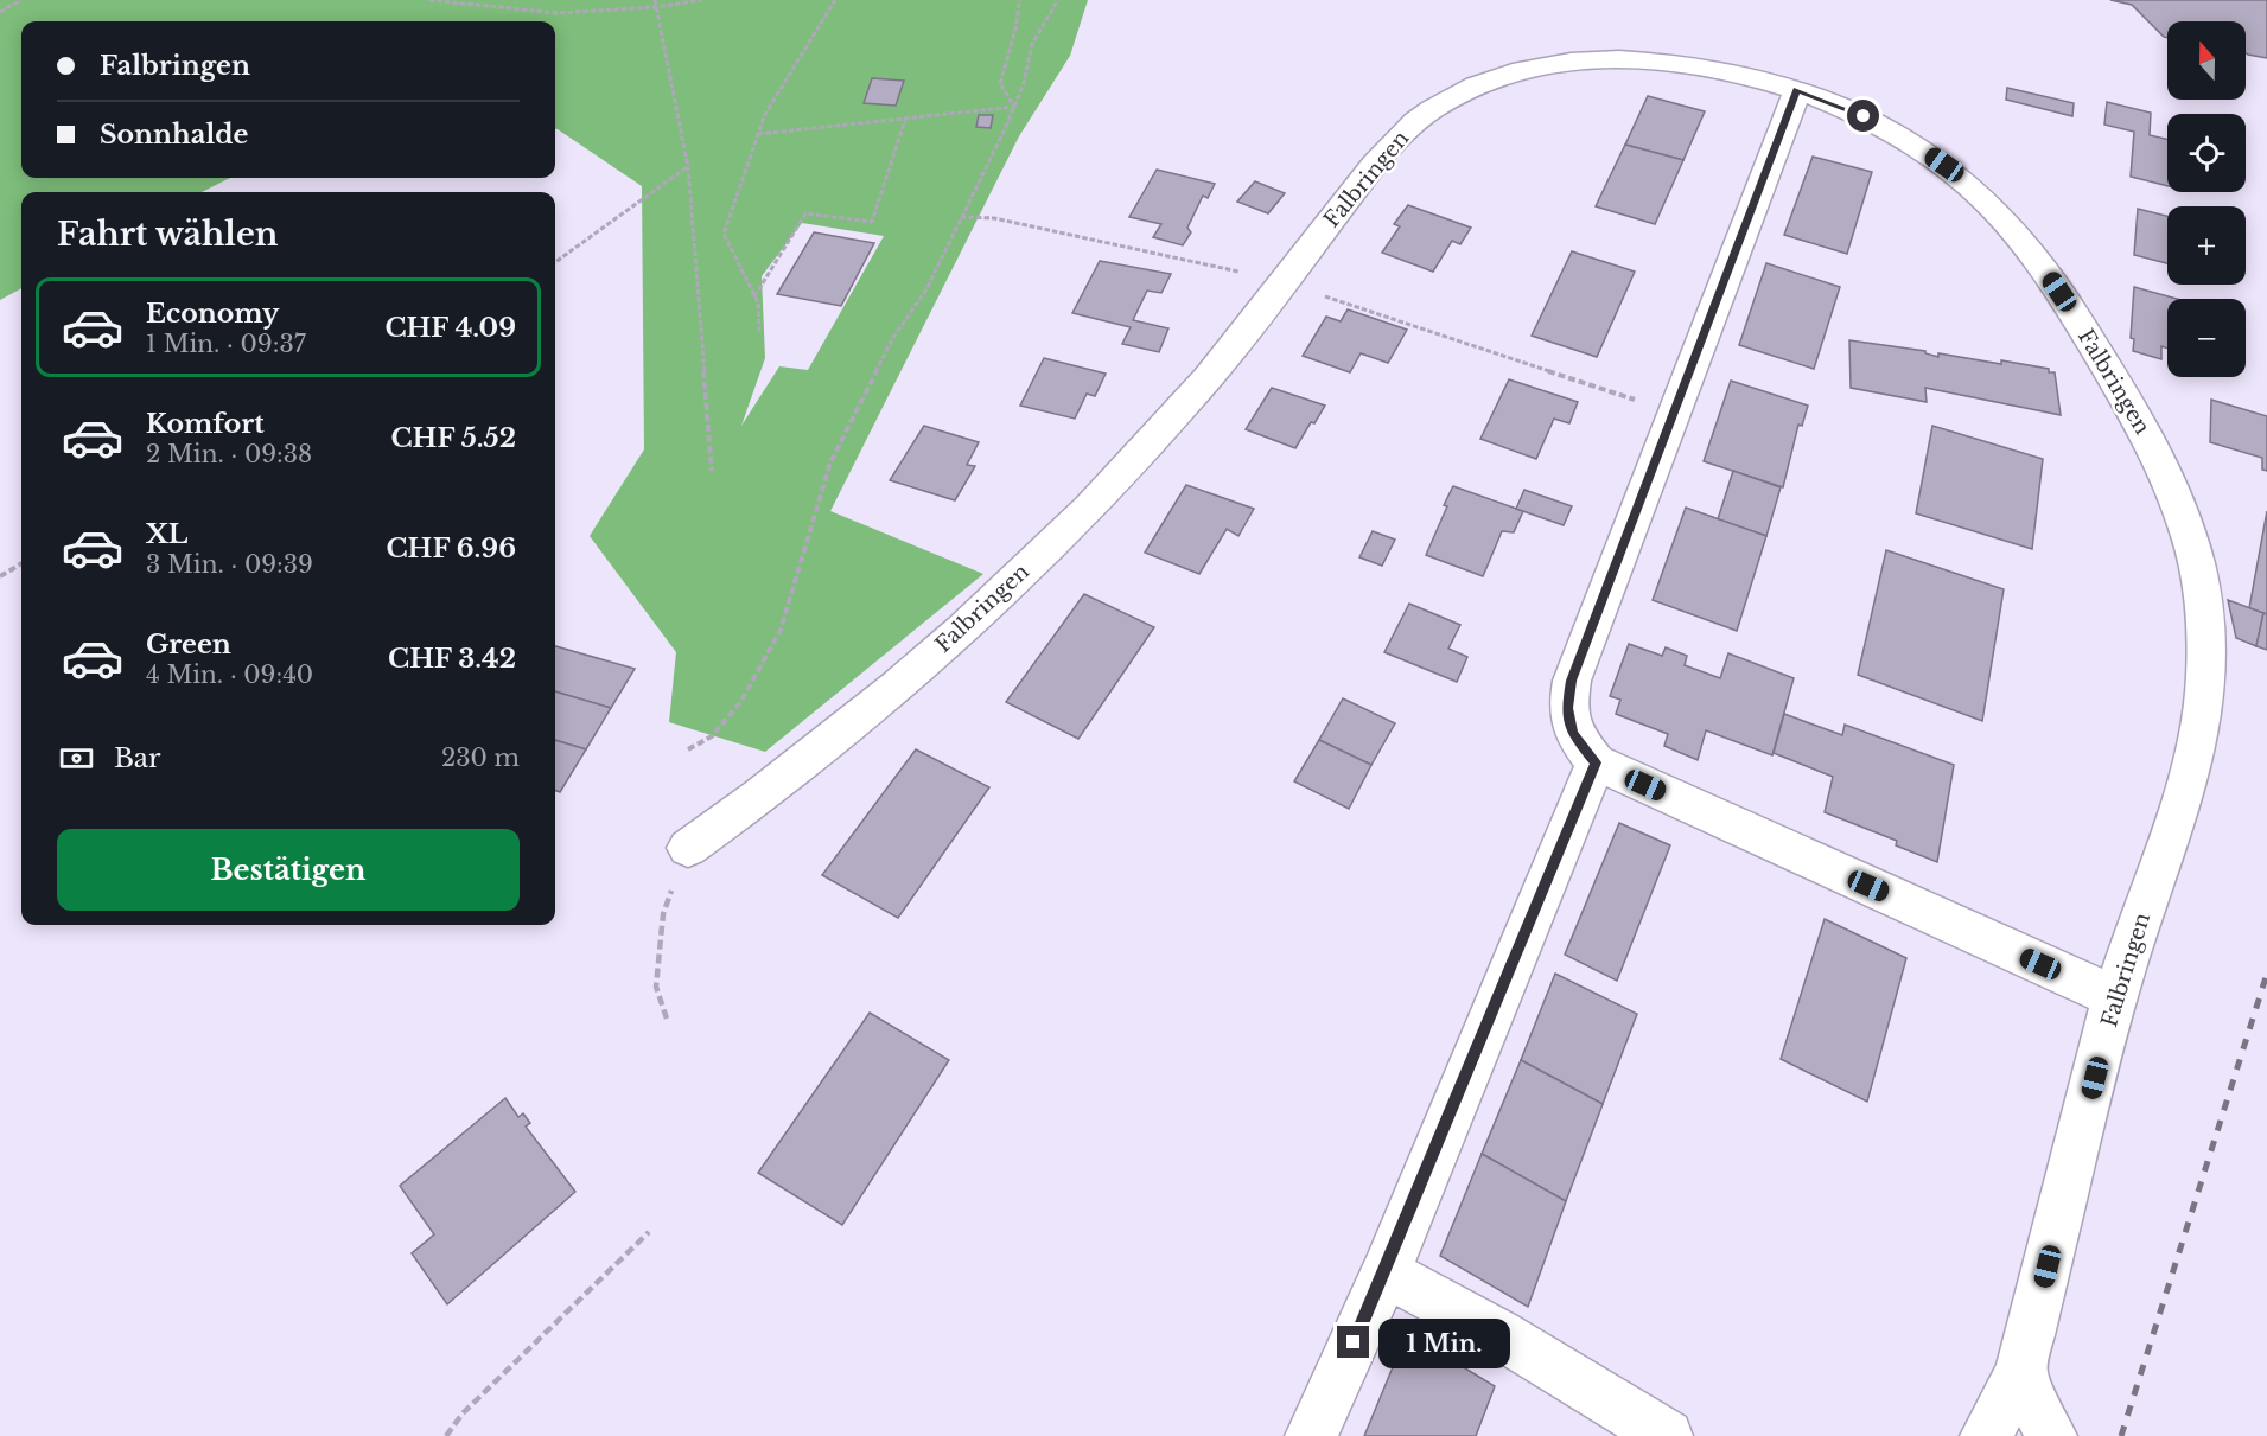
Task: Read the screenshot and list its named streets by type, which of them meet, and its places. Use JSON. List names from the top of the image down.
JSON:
{
  "streets": {
    "street": ["Falbringen"]
  },
  "north": "top",
  "page": {
    "map_buttons": ["+", "−"],
    "banner": ["Falbringen", "Sonnhalde"],
    "heading": "Fahrt wählen",
    "list": [
      {
        "name": "Economy",
        "note": "1 Min. · 09:37",
        "value": "CHF 4.09"
      },
      {
        "name": "Komfort",
        "note": "2 Min. · 09:38",
        "value": "CHF 5.52"
      },
      {
        "name": "XL",
        "note": "3 Min. · 09:39",
        "value": "CHF 6.96"
      },
      {
        "name": "Green",
        "note": "4 Min. · 09:40",
        "value": "CHF 3.42"
      }
    ],
    "pay": ["Bar", "230 m"],
    "buttons": "Bestätigen",
    "bubble": "1 Min."
  }
}
